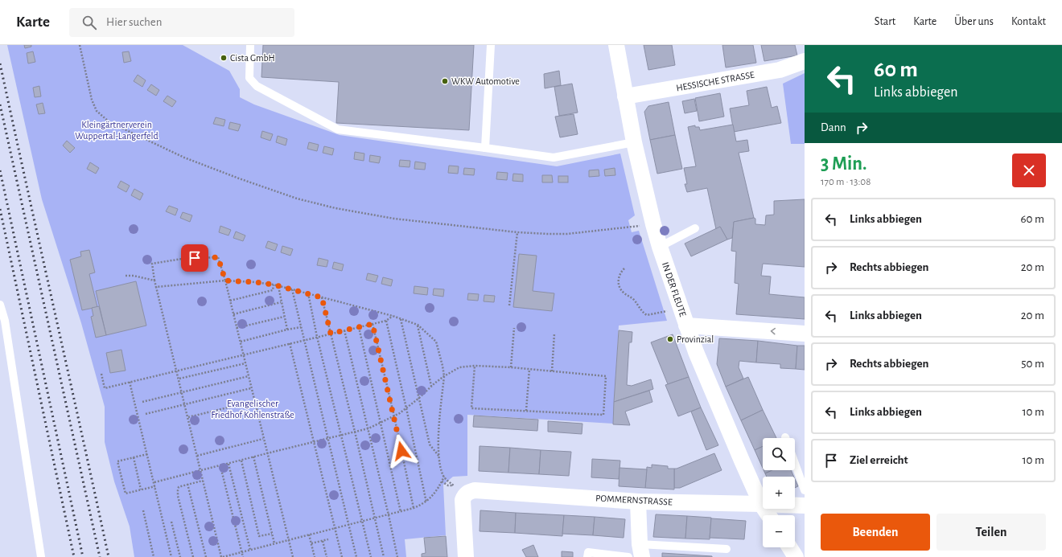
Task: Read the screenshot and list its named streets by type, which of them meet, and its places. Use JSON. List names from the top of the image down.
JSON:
{
  "streets": {
    "street": ["HESSISCHE STRASSE", "IN DER FLEUTE", "POMMERNSTRASSE"]
  },
  "crossings": [
    ["HESSISCHE STRASSE", "IN DER FLEUTE"],
    ["IN DER FLEUTE", "POMMERNSTRASSE"]
  ],
  "parks": ["Kleingärtnerverein Wuppertal-Langerfeld", "Evangelischer Friedhof Kohlenstraße"],
  "places": ["Cista GmbH", "WKW Automotive", "Provinzial"],
  "page": {
    "header": "Karte",
    "search": "Hier suchen",
    "nav": [
      "Start",
      "Karte",
      "Über uns",
      "Kontakt"
    ],
    "turn": ["60 m", "Links abbiegen"],
    "then": "Dann",
    "heading": ["3 Min.", "170 m · 13:08"],
    "list": [
      {
        "name": "Links abbiegen",
        "value": "60 m"
      },
      {
        "name": "Rechts abbiegen",
        "value": "20 m"
      },
      {
        "name": "Links abbiegen",
        "value": "20 m"
      },
      {
        "name": "Rechts abbiegen",
        "value": "50 m"
      },
      {
        "name": "Links abbiegen",
        "value": "10 m"
      },
      {
        "name": "Ziel erreicht",
        "value": "10 m"
      }
    ],
    "map_buttons": ["+", "−"],
    "buttons": ["Beenden", "Teilen"]
  }
}
